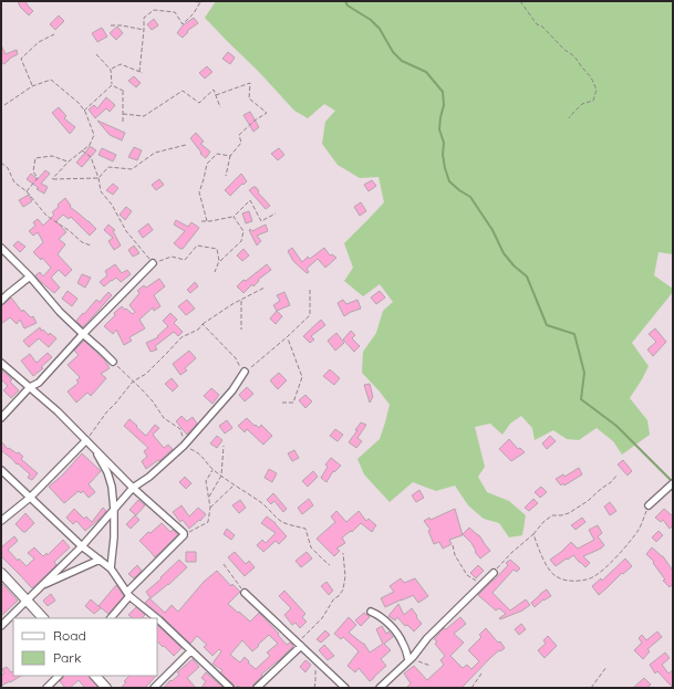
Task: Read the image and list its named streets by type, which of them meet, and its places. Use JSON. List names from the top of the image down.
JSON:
{
  "legend": ["Road", "Park"]
}
